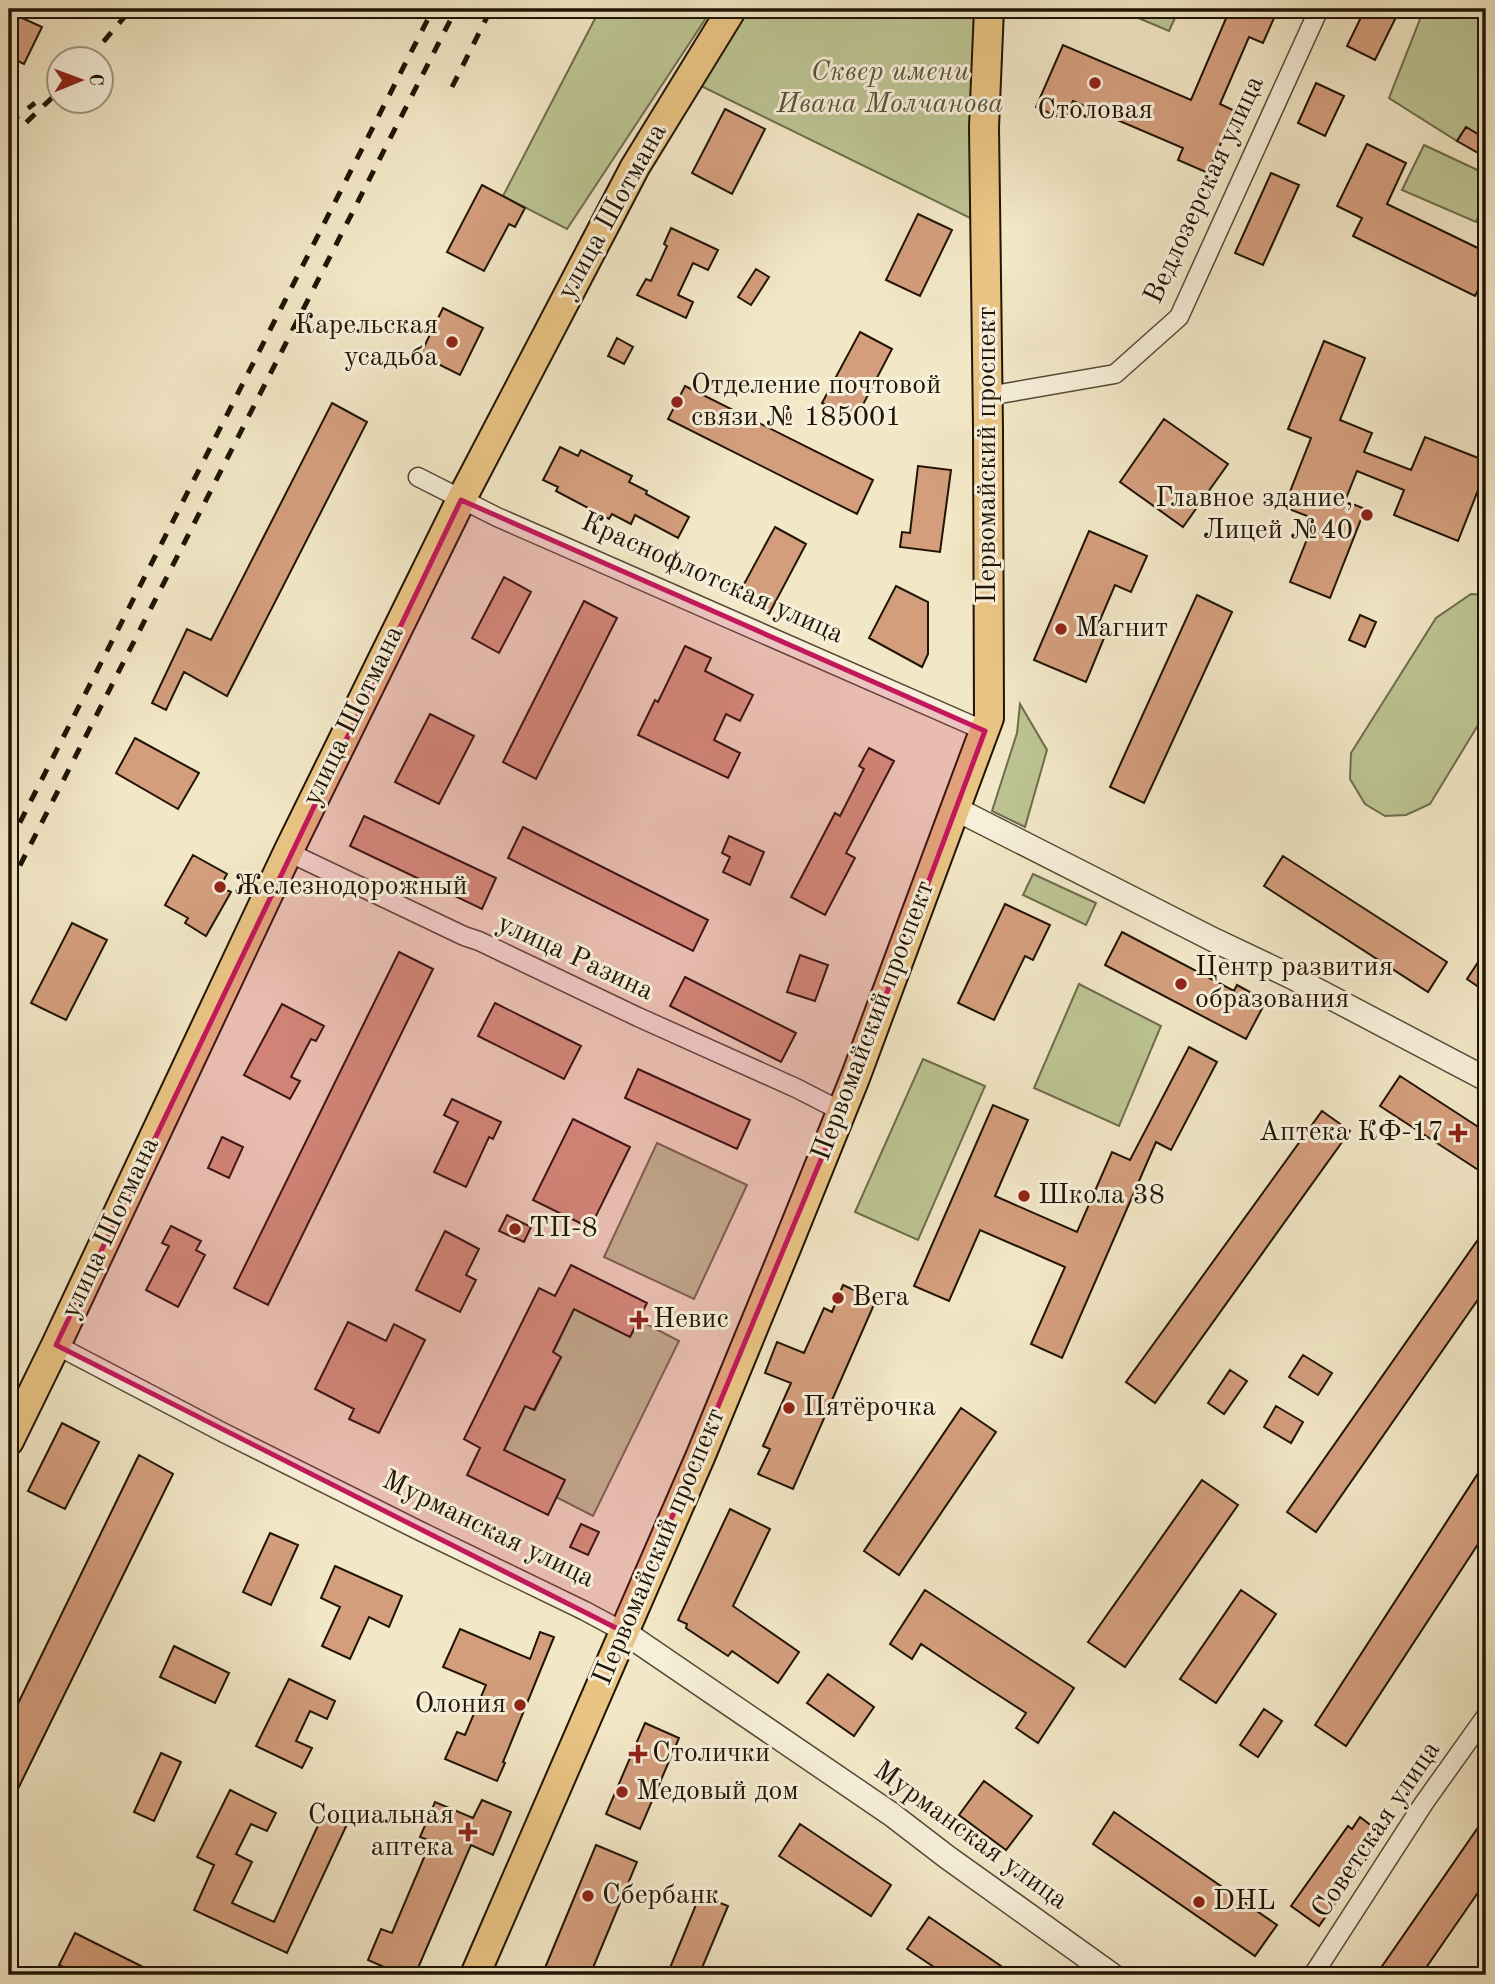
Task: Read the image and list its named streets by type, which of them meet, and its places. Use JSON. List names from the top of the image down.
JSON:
{
  "streets": {
    "main road": ["улица Шотмана", "Первомайский проспект"],
    "street": [
      "Ведлозерская улица",
      "Краснофлотская улица",
      "улица Разина",
      "Мурманская улица",
      "Советская улица"
    ]
  },
  "crossings": [
    ["Ведлозерская улица", "Первомайский проспект"],
    ["улица Шотмана", "Краснофлотская улица"],
    ["улица Шотмана", "улица Разина"],
    ["улица Шотмана", "Мурманская улица"],
    ["Первомайский проспект", "Краснофлотская улица"],
    ["Первомайский проспект", "улица Разина"],
    ["Первомайский проспект", "Мурманская улица"]
  ],
  "parks": ["Сквер имени Ивана Молчанова"],
  "places": {
    "other": [
      "Столовая",
      "Карельская усадьба",
      "Отделение почтовой связи № 185001",
      "Главное здание, Лицей №40",
      "Магнит",
      "Железнодорожный",
      "Центр развития образования",
      "Школа 38",
      "ТП-8",
      "Вега",
      "Пятёрочка",
      "Олония",
      "Медовый дом",
      "Сбербанк",
      "DHL"
    ],
    "health": [
      "Аптека КФ-17",
      "Невис",
      "Столички",
      "Социальная аптека"
    ]
  },
  "north": "right"
}
